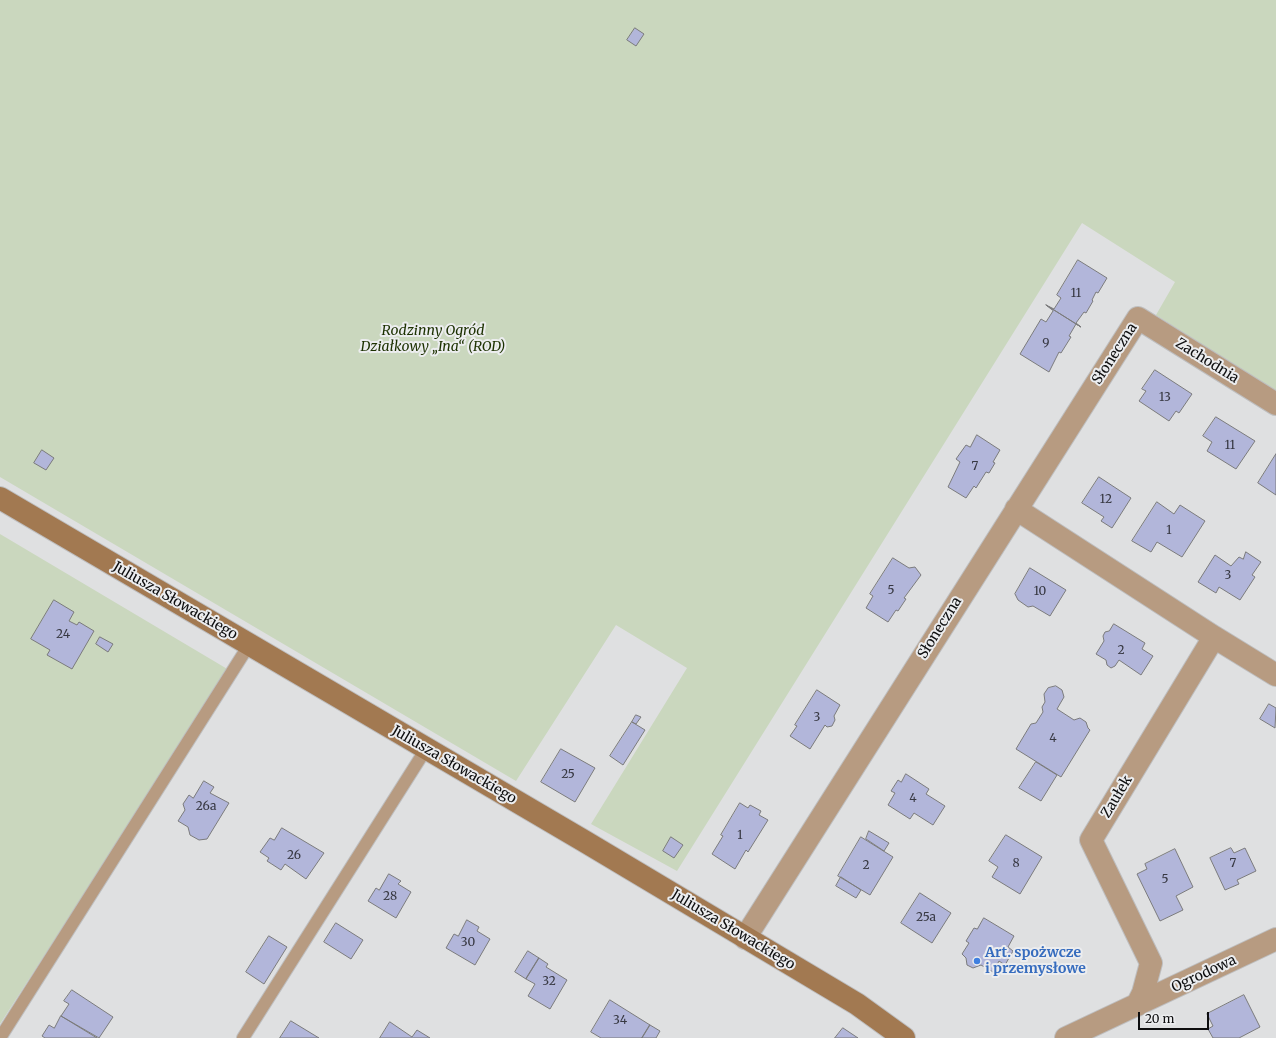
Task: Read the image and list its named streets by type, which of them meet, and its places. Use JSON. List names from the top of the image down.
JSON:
{
  "streets": {
    "street": [
      "Słoneczna",
      "Zachodnia",
      "Juliusza Słowackiego",
      "Zaułek",
      "Ogrodowa"
    ]
  },
  "crossings": [
    ["Słoneczna", "Zachodnia"],
    ["Słoneczna", "Juliusza Słowackiego"],
    ["Zaułek", "Ogrodowa"]
  ],
  "parks": ["Rodzinny Ogród Działkowy „Ina“ (ROD)"],
  "places": ["Art. spożwcze i przemysłowe"],
  "house_numbers": [
    "11",
    "9",
    "13",
    "11",
    "7",
    "12",
    "1",
    "3",
    "5",
    "10",
    "24",
    "2",
    "3",
    "4",
    "25",
    "4",
    "26a",
    "1",
    "26",
    "8",
    "7",
    "2",
    "5",
    "28",
    "25a",
    "30",
    "32",
    "34"
  ],
  "scale_bar": "20 m"
}
